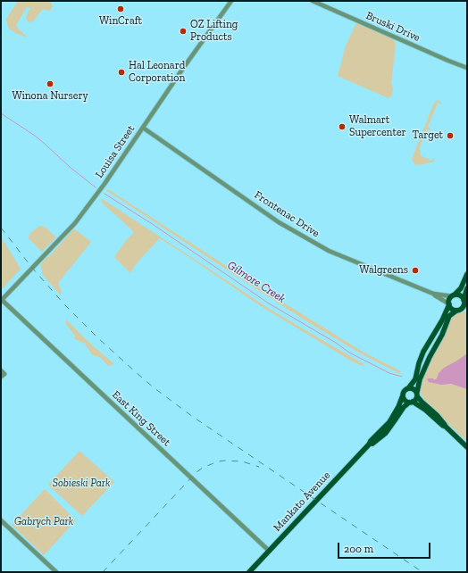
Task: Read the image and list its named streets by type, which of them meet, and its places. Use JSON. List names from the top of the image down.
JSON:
{
  "streets": {
    "main road": ["Mankato Avenue"],
    "street": [
      "Bruski Drive",
      "Louisa Street",
      "Frontenac Drive",
      "East King Street"
    ]
  },
  "crossings": [
    ["Louisa Street", "Frontenac Drive"],
    ["Louisa Street", "East King Street"],
    ["Frontenac Drive", "Mankato Avenue"],
    ["East King Street", "Mankato Avenue"]
  ],
  "water": ["Gilmore Creek"],
  "parks": ["Sobieski Park", "Gabrych Park"],
  "places": [
    "WinCraft",
    "OZ Lifting Products",
    "Hal Leonard Corporation",
    "Winona Nursery",
    "Walmart Supercenter",
    "Target",
    "Walgreens"
  ],
  "scale_bar": "200 m"
}
